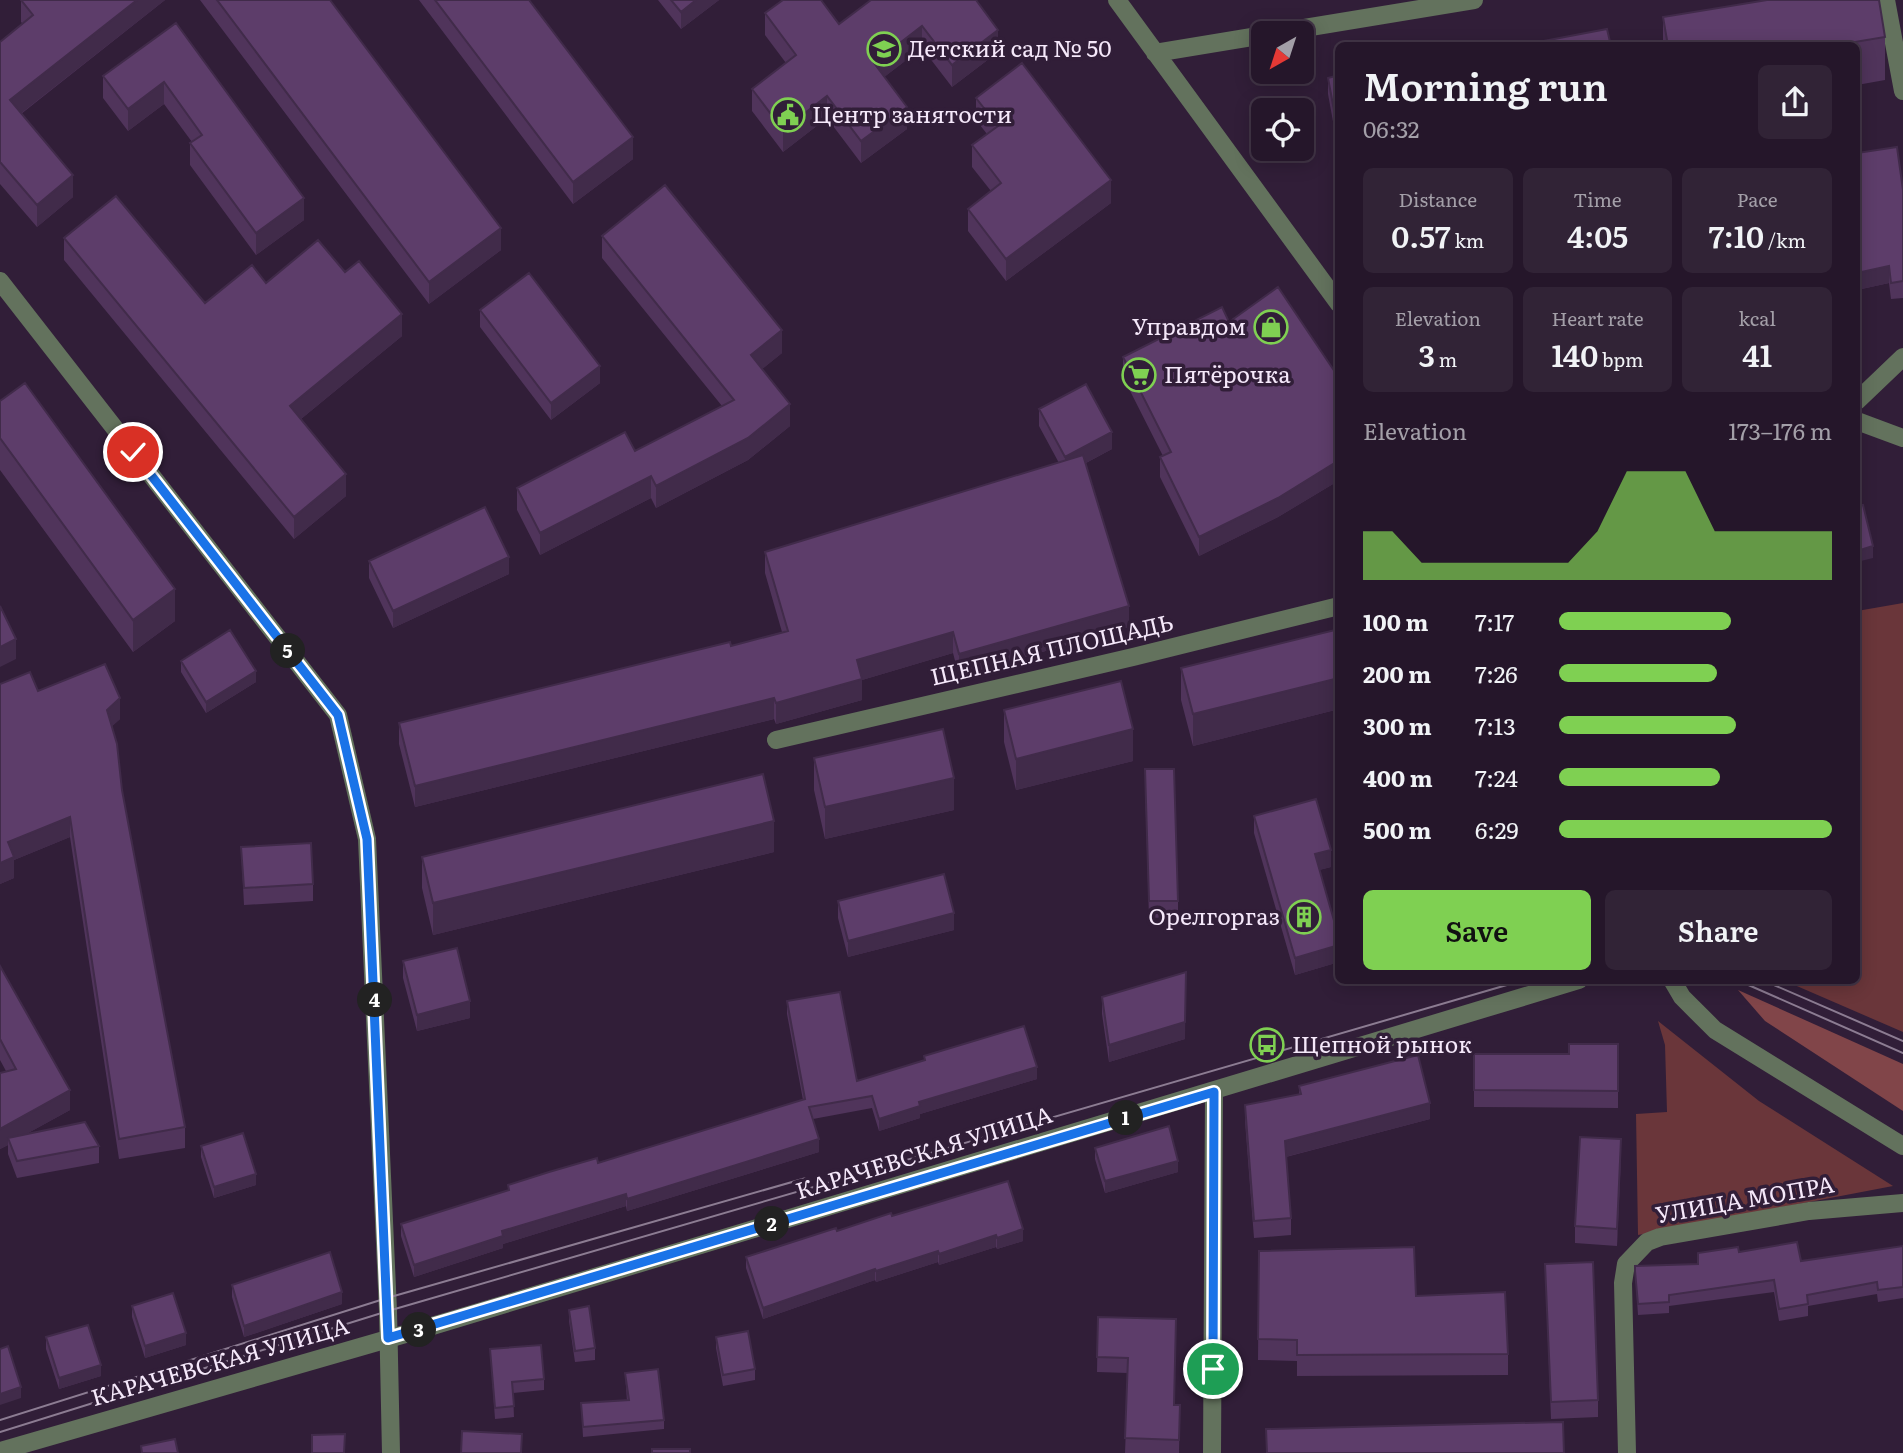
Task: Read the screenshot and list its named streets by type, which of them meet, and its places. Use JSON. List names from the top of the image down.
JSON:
{
  "streets": {
    "street": ["ЩЕПНАЯ ПЛОЩАДЬ", "КАРАЧЕВСКАЯ УЛИЦА", "УЛИЦА МОПРА"]
  },
  "places": {
    "school or university": ["Детский сад № 50"],
    "public building": ["Центр занятости"],
    "shop": ["Управдом"],
    "supermarket": ["Пятёрочка"],
    "building": ["Орелгоргаз"],
    "bus stop": ["Щепной рынок"]
  },
  "north": "bottom left",
  "page": {
    "heading": ["Morning run", "06:32"],
    "stats": [
      ["Distance", "0.57 km"],
      ["Time", "4:05"],
      ["Pace", "7:10 /km"],
      ["Elevation", "3 m"],
      ["Heart rate", "140 bpm"],
      ["kcal", "41"]
    ],
    "chart": ["Elevation", "173–176 m"],
    "list": [
      {
        "name": "100 m",
        "note": "7:17"
      },
      {
        "name": "200 m",
        "note": "7:26"
      },
      {
        "name": "300 m",
        "note": "7:13"
      },
      {
        "name": "400 m",
        "note": "7:24"
      },
      {
        "name": "500 m",
        "note": "6:29"
      }
    ],
    "pins": [
      "5",
      "4",
      "1",
      "2",
      "3"
    ],
    "buttons": ["Save", "Share"]
  }
}
